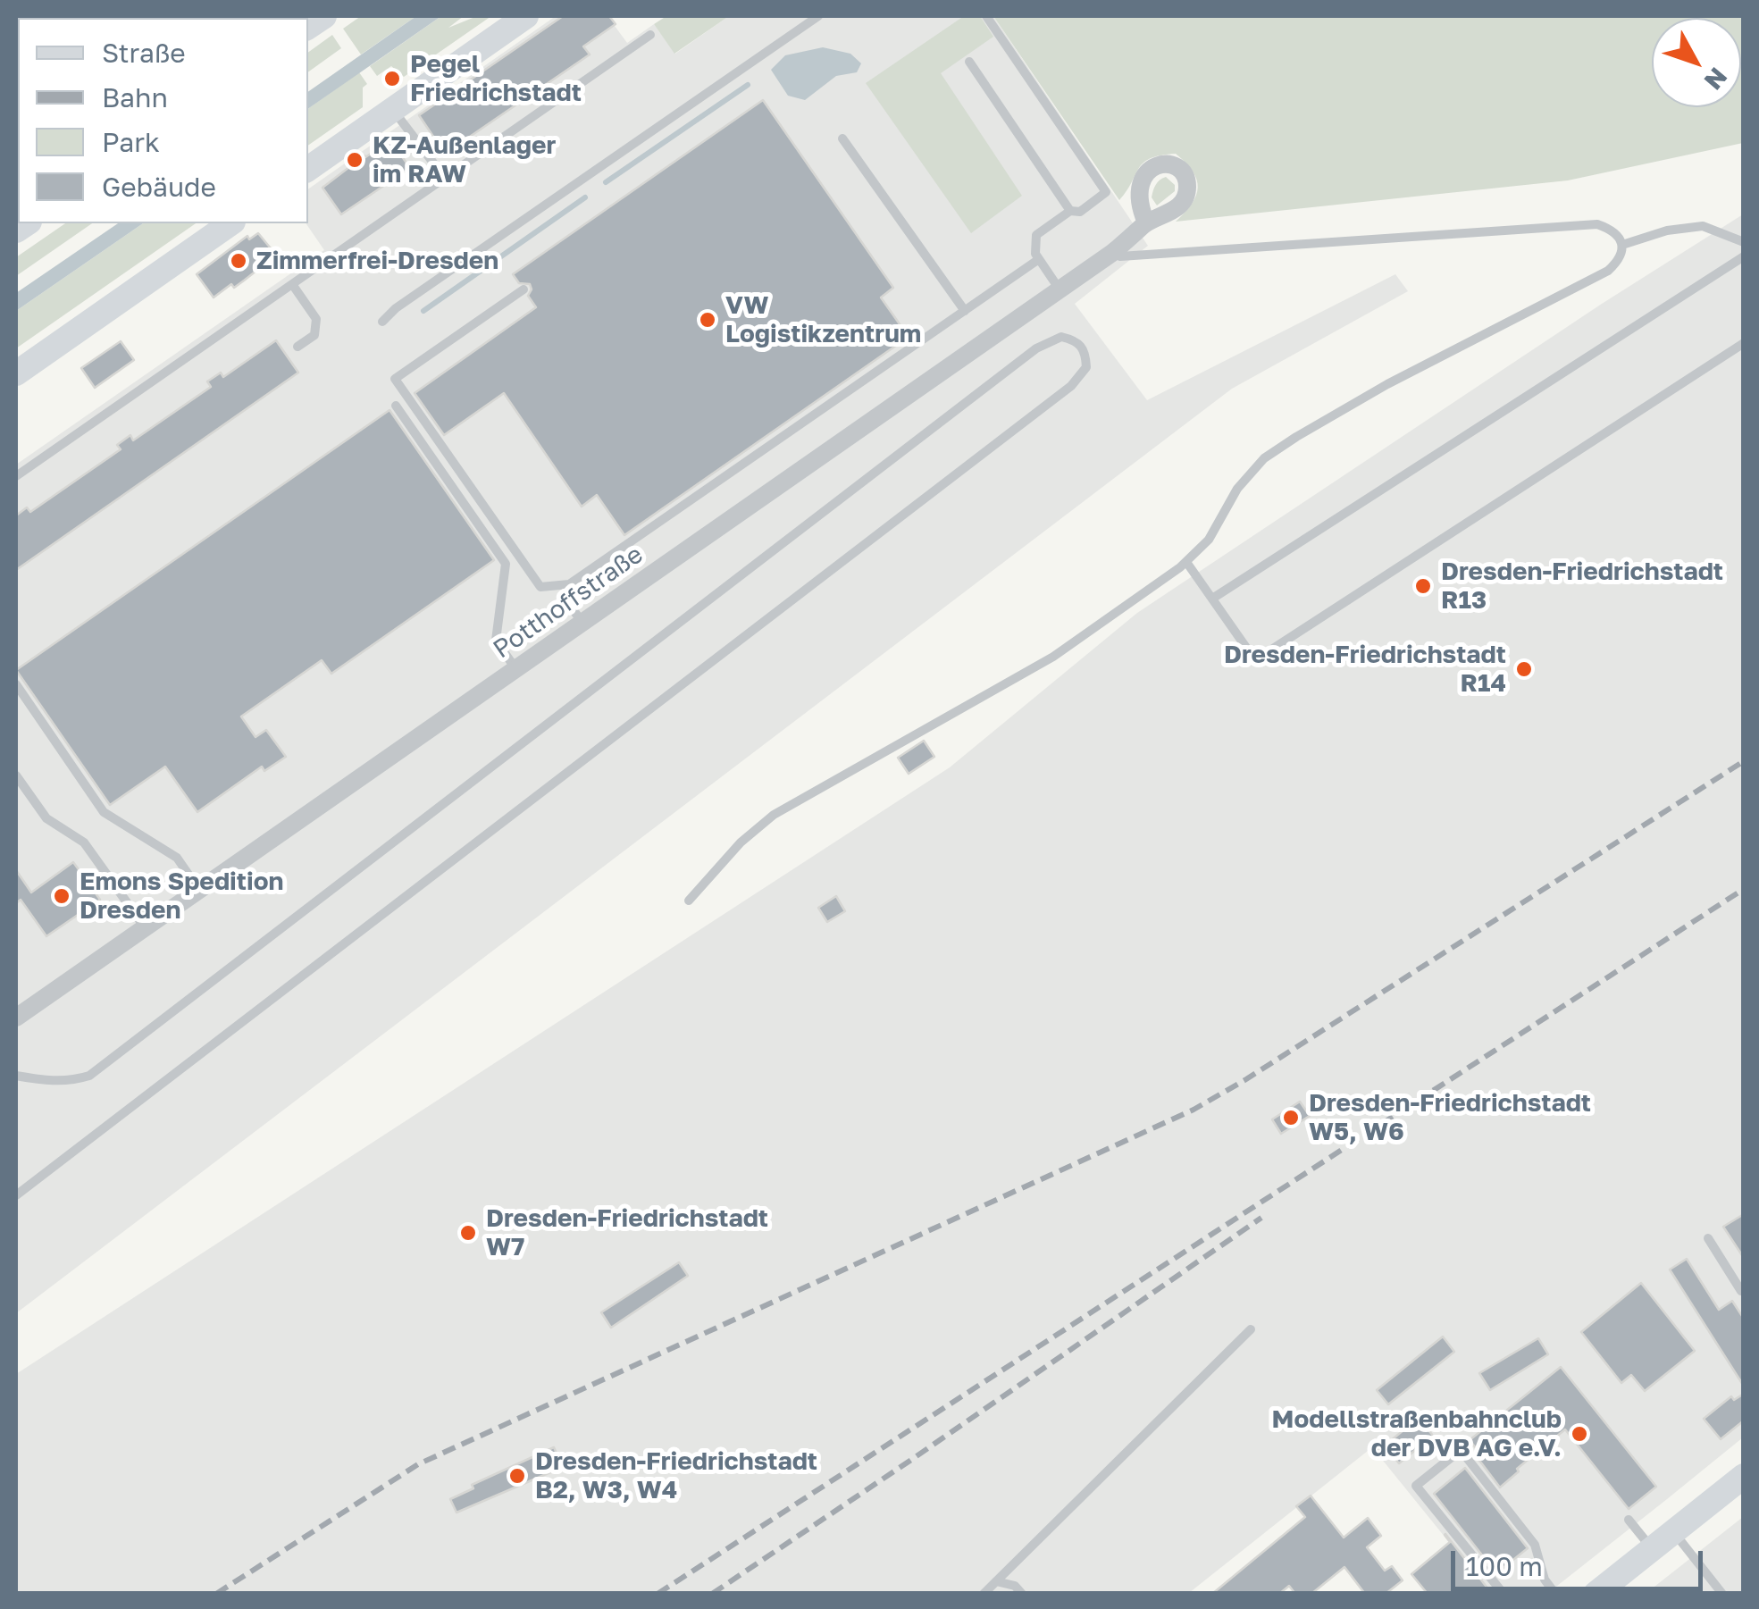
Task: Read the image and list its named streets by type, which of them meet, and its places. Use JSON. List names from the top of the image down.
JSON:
{
  "streets": {
    "street": ["Potthoffstraße"]
  },
  "places": [
    "Pegel Friedrichstadt",
    "KZ-Außenlager im RAW",
    "Zimmerfrei-Dresden",
    "VW Logistikzentrum",
    "Dresden-Friedrichstadt R13",
    "Dresden-Friedrichstadt R14",
    "Emons Spedition Dresden",
    "Dresden-Friedrichstadt W5, W6",
    "Dresden-Friedrichstadt W7",
    "Modellstraßenbahnclub der DVB AG e.V.",
    "Dresden-Friedrichstadt B2, W3, W4"
  ],
  "legend": [
    "Straße",
    "Bahn",
    "Park",
    "Gebäude"
  ],
  "scale_bar": "100 m",
  "north": "bottom right"
}
